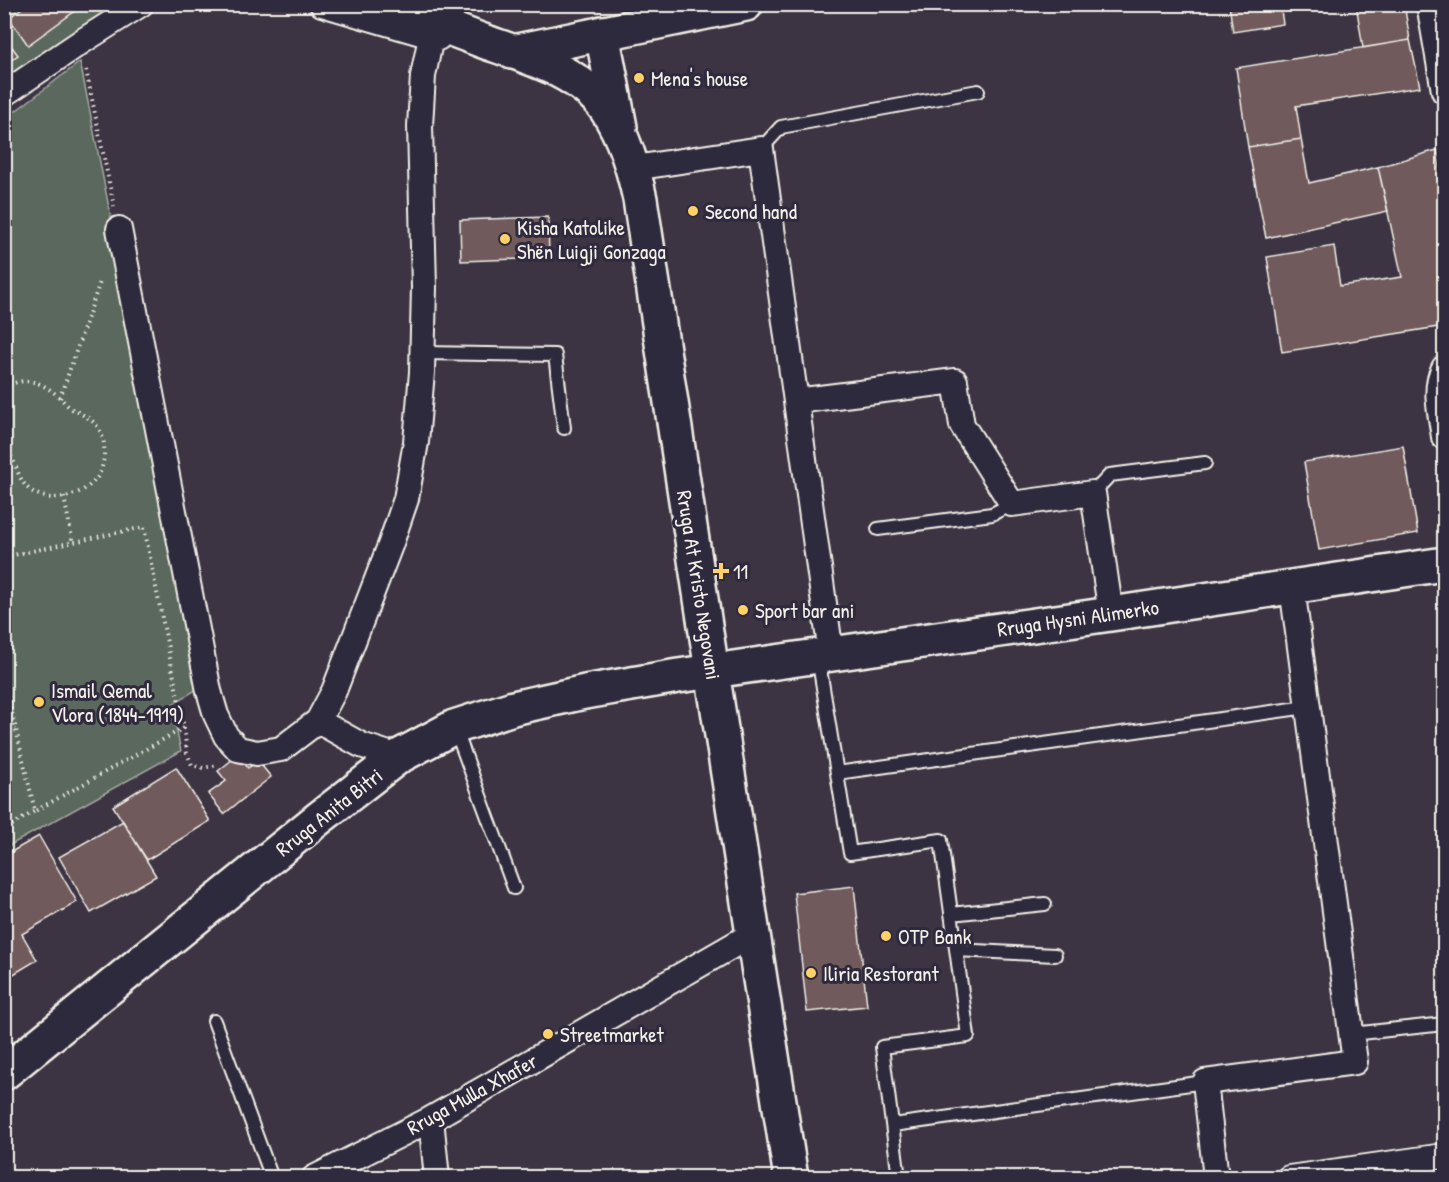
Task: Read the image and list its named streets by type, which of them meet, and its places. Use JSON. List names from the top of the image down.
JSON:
{
  "streets": {
    "main road": ["Rruga At Kristo Negovani", "Rruga Hysni Alimerko", "Rruga Anita Bitri"],
    "street": ["Rruga Mulla Xhafer"]
  },
  "crossings": [
    ["Rruga At Kristo Negovani", "Rruga Hysni Alimerko"],
    ["Rruga At Kristo Negovani", "Rruga Anita Bitri"],
    ["Rruga At Kristo Negovani", "Rruga Mulla Xhafer"],
    ["Rruga Hysni Alimerko", "Rruga Anita Bitri"]
  ],
  "places": {
    "other": [
      "Mena's house",
      "Second hand",
      "Kisha Katolike Shën Luigji Gonzaga",
      "Sport bar ani",
      "Ismail Qemal Vlora (1844-1919)",
      "OTP Bank",
      "Iliria Restorant",
      "Streetmarket"
    ],
    "health": ["11"]
  }
}
